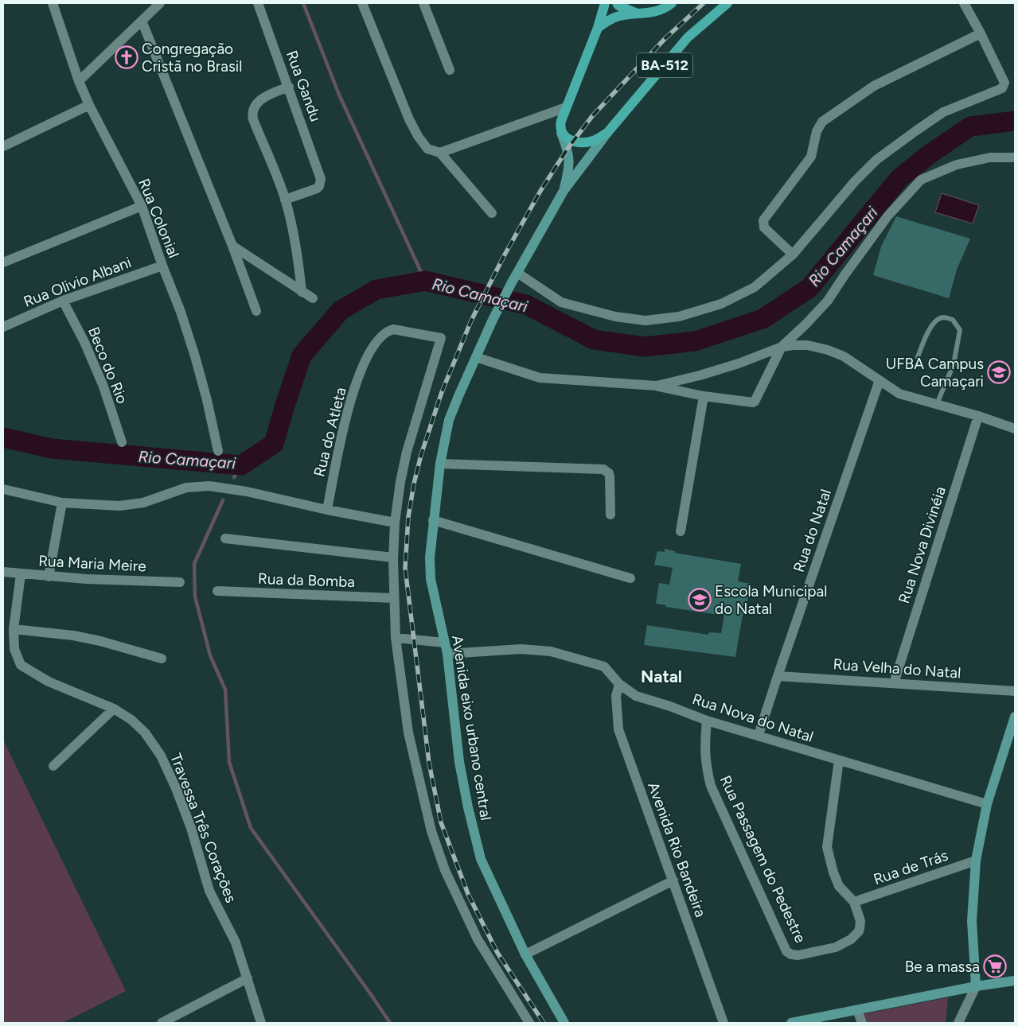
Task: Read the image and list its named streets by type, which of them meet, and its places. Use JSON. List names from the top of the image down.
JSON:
{
  "streets": {
    "main road": ["BA-512"],
    "street": [
      "Rua Gandu",
      "Rua Colonial",
      "Rua Olivio Albani",
      "Beco do Rio",
      "Rua do Atleta",
      "Rua do Natal",
      "Rua Nova Divinéia",
      "Rua Maria Meire",
      "Rua da Bomba",
      "Rua Velha do Natal",
      "Rua Nova do Natal",
      "Avenida eixo urbano central",
      "Travessa Três Corações",
      "Avenida Rio Bandeira",
      "Rua Passagem do Pedestre",
      "Rua de Trás"
    ]
  },
  "crossings": [
    ["Rua Colonial", "Rua Olivio Albani"],
    ["Rua Olivio Albani", "Beco do Rio"],
    ["Rua do Natal", "Rua Velha do Natal"],
    ["Rua do Natal", "Rua Nova do Natal"],
    ["Rua Nova Divinéia", "Rua Velha do Natal"],
    ["Rua Maria Meire", "Travessa Três Corações"],
    ["Rua Nova do Natal", "Avenida eixo urbano central"],
    ["Rua Nova do Natal", "Avenida Rio Bandeira"],
    ["Rua Nova do Natal", "Rua Passagem do Pedestre"],
    ["Rua Passagem do Pedestre", "Rua de Trás"]
  ],
  "districts": ["Natal"],
  "water": ["Rio Camaçari"],
  "places": {
    "church": ["Congregação Cristã no Brasil"],
    "school or university": ["UFBA Campus Camaçari", "Escola Municipal do Natal"],
    "supermarket": ["Be a massa"]
  }
}
